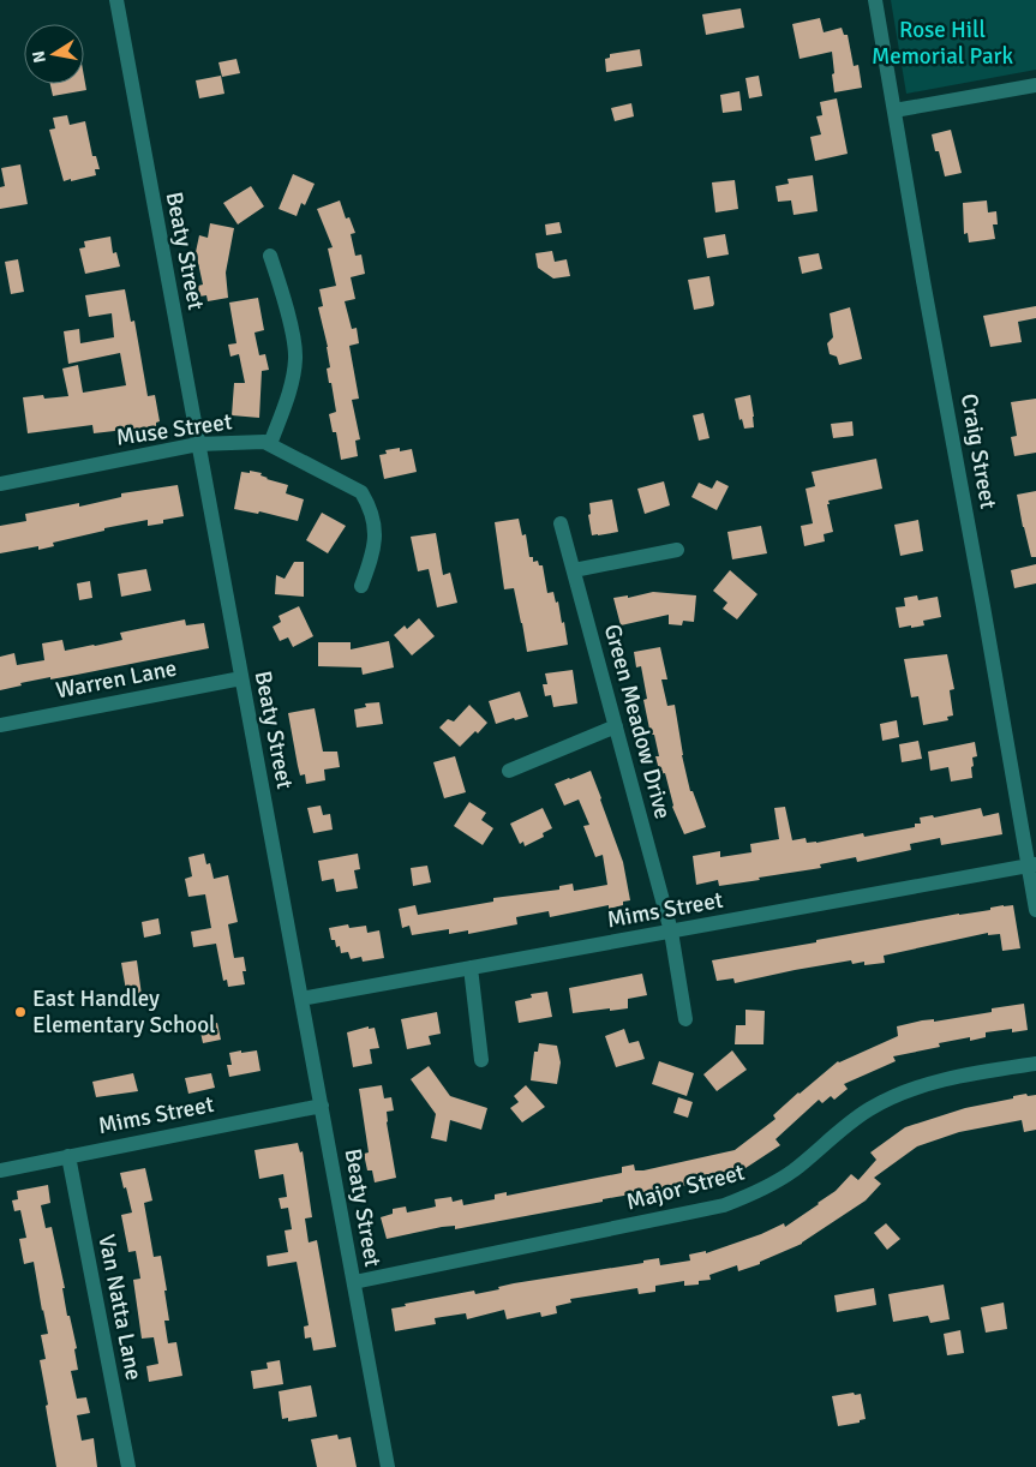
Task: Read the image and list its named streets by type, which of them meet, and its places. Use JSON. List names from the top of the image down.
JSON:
{
  "streets": {
    "street": [
      "Beaty Street",
      "Muse Street",
      "Craig Street",
      "Warren Lane",
      "Green Meadow Drive",
      "Mims Street",
      "Major Street",
      "Van Natta Lane"
    ]
  },
  "crossings": [
    ["Beaty Street", "Muse Street"],
    ["Beaty Street", "Warren Lane"],
    ["Beaty Street", "Mims Street"],
    ["Beaty Street", "Major Street"],
    ["Craig Street", "Mims Street"],
    ["Green Meadow Drive", "Mims Street"],
    ["Mims Street", "Van Natta Lane"]
  ],
  "parks": ["Rose Hill Memorial Park"],
  "places": ["East Handley Elementary School"],
  "north": "left"
}
